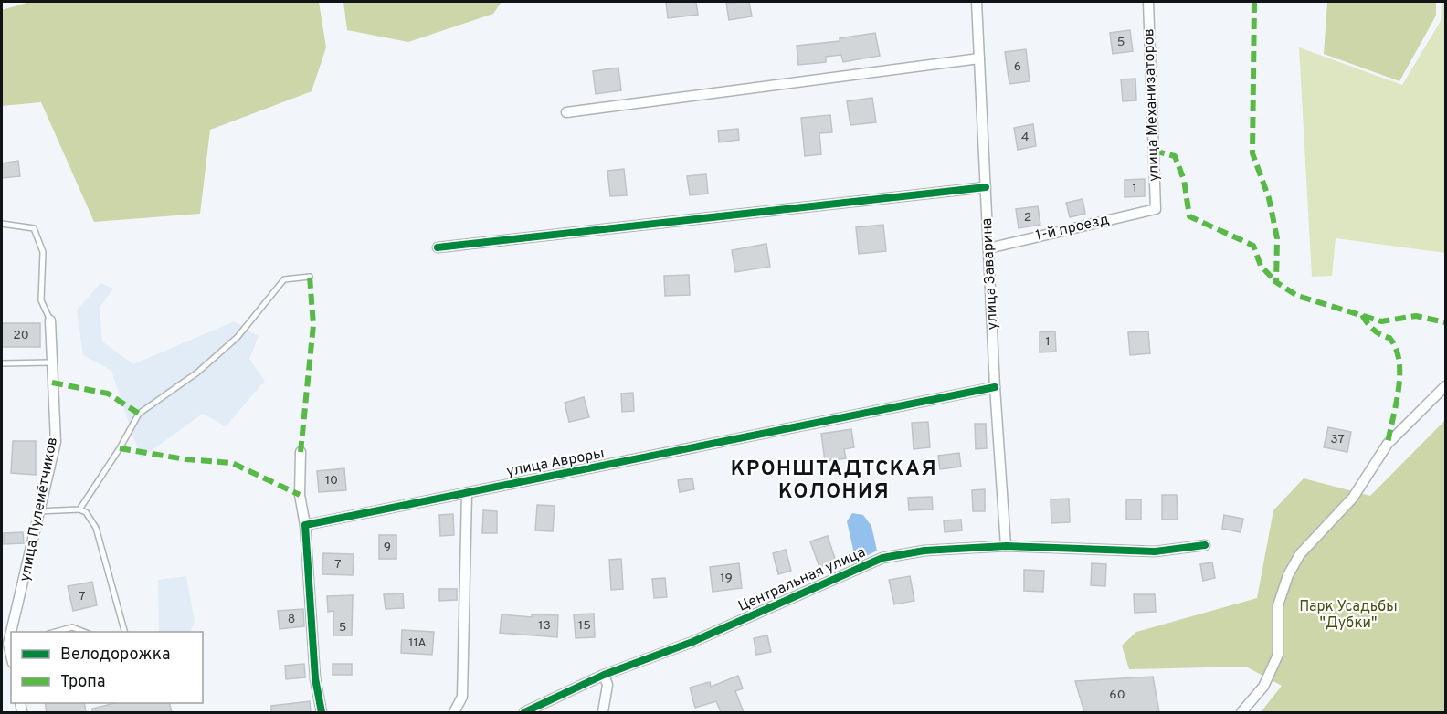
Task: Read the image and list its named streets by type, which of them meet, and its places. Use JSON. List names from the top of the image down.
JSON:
{
  "streets": {
    "street": [
      "улица Механизаторов",
      "1-й проезд",
      "улица Заварина",
      "улица Авроры",
      "улица Пулемётчиков",
      "Центральная улица"
    ]
  },
  "crossings": [
    ["улица Механизаторов", "1-й проезд"],
    ["1-й проезд", "улица Заварина"],
    ["улица Заварина", "улица Авроры"],
    ["улица Заварина", "Центральная улица"]
  ],
  "districts": ["КРОНШТАДТСКАЯ КОЛОНИЯ"],
  "parks": ["Парк Усадьбы \"Дубки\""],
  "house_numbers": [
    "5",
    "6",
    "4",
    "1",
    "2",
    "20",
    "1",
    "37",
    "10",
    "9",
    "7",
    "19",
    "7",
    "8",
    "13",
    "15",
    "5",
    "11А",
    "60"
  ],
  "legend": ["Велодорожка", "Тропа"]
}
